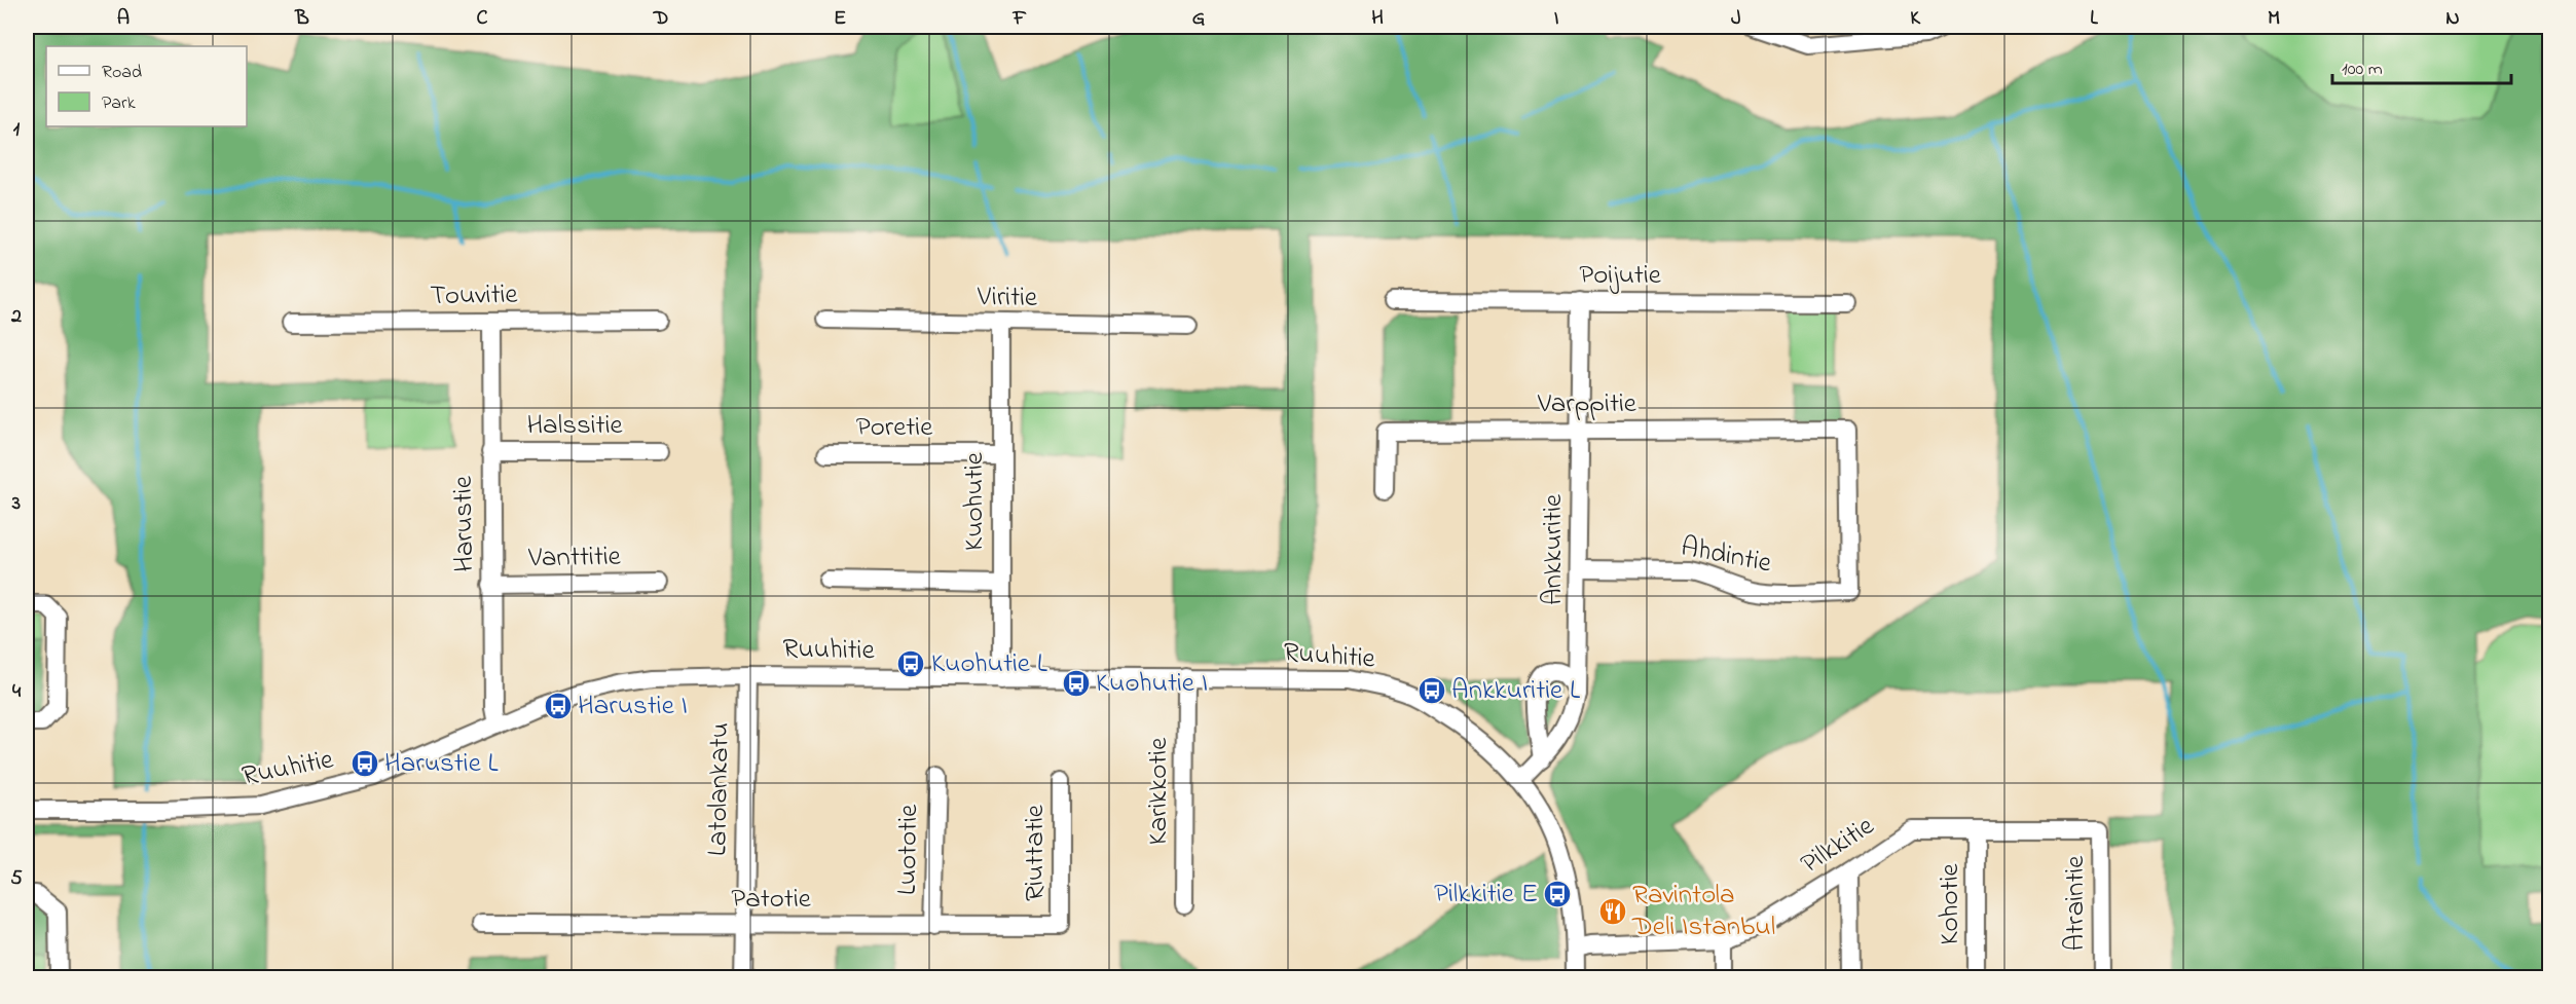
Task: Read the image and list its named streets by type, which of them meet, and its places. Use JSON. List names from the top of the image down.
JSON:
{
  "streets": {
    "street": [
      "Poijutie",
      "Touvitie",
      "Viritie",
      "Varppitie",
      "Halssitie",
      "Poretie",
      "Kuohutie",
      "Harustie",
      "Ankkuritie",
      "Ahdintie",
      "Vanttitie",
      "Ruuhitie",
      "Latolankatu",
      "Karikkotie",
      "Pilkkitie",
      "Luototie",
      "Riuttatie",
      "Patotie",
      "Atraintie",
      "Kohotie"
    ]
  },
  "crossings": [
    ["Poijutie", "Ankkuritie"],
    ["Touvitie", "Harustie"],
    ["Viritie", "Kuohutie"],
    ["Varppitie", "Ankkuritie"],
    ["Varppitie", "Ahdintie"],
    ["Halssitie", "Harustie"],
    ["Poretie", "Kuohutie"],
    ["Kuohutie", "Ruuhitie"],
    ["Harustie", "Vanttitie"],
    ["Harustie", "Ruuhitie"],
    ["Ankkuritie", "Ahdintie"],
    ["Ankkuritie", "Ruuhitie"],
    ["Ruuhitie", "Latolankatu"],
    ["Ruuhitie", "Karikkotie"],
    ["Ruuhitie", "Pilkkitie"],
    ["Latolankatu", "Patotie"],
    ["Pilkkitie", "Atraintie"],
    ["Pilkkitie", "Kohotie"],
    ["Luototie", "Patotie"],
    ["Riuttatie", "Patotie"]
  ],
  "places": {
    "bus stop": [
      "Kuohutie L",
      "Kuohutie I",
      "Ankkuritie L",
      "Harustie I",
      "Harustie L",
      "Pilkkitie E"
    ],
    "restaurant": ["Ravintola Deli Istanbul"]
  },
  "legend": ["Road", "Park"],
  "scale_bar": "100 m",
  "grid": {
    "columns": [
      "A",
      "B",
      "C",
      "D",
      "E",
      "F",
      "G",
      "H",
      "I",
      "J",
      "K",
      "L",
      "M",
      "N"
    ],
    "rows": [
      "1",
      "2",
      "3",
      "4",
      "5"
    ]
  }
}
